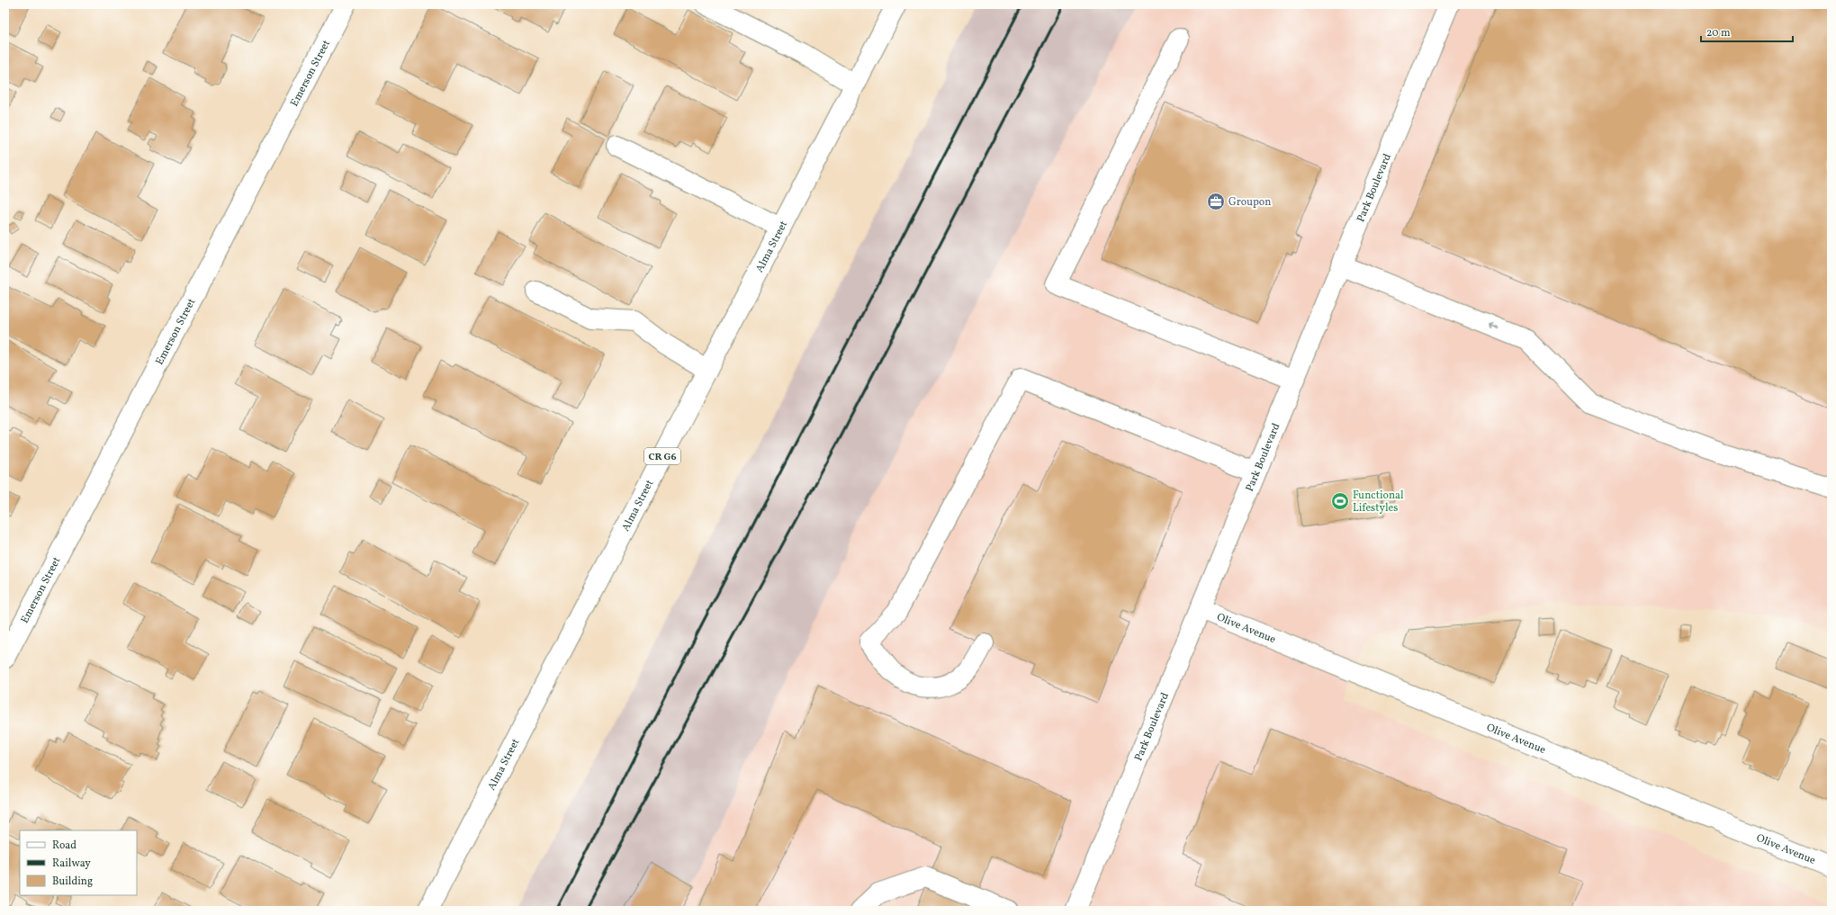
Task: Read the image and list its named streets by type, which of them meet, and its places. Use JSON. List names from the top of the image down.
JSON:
{
  "streets": {
    "street": [
      "Emerson Street",
      "Park Boulevard",
      "Alma Street",
      "CR G6",
      "Olive Avenue"
    ]
  },
  "crossings": [
    ["Park Boulevard", "Olive Avenue"]
  ],
  "places": {
    "office": ["Groupon"],
    "sports": ["Functional Lifestyles"]
  },
  "legend": ["Road", "Railway", "Building"],
  "scale_bar": "20 m"
}
